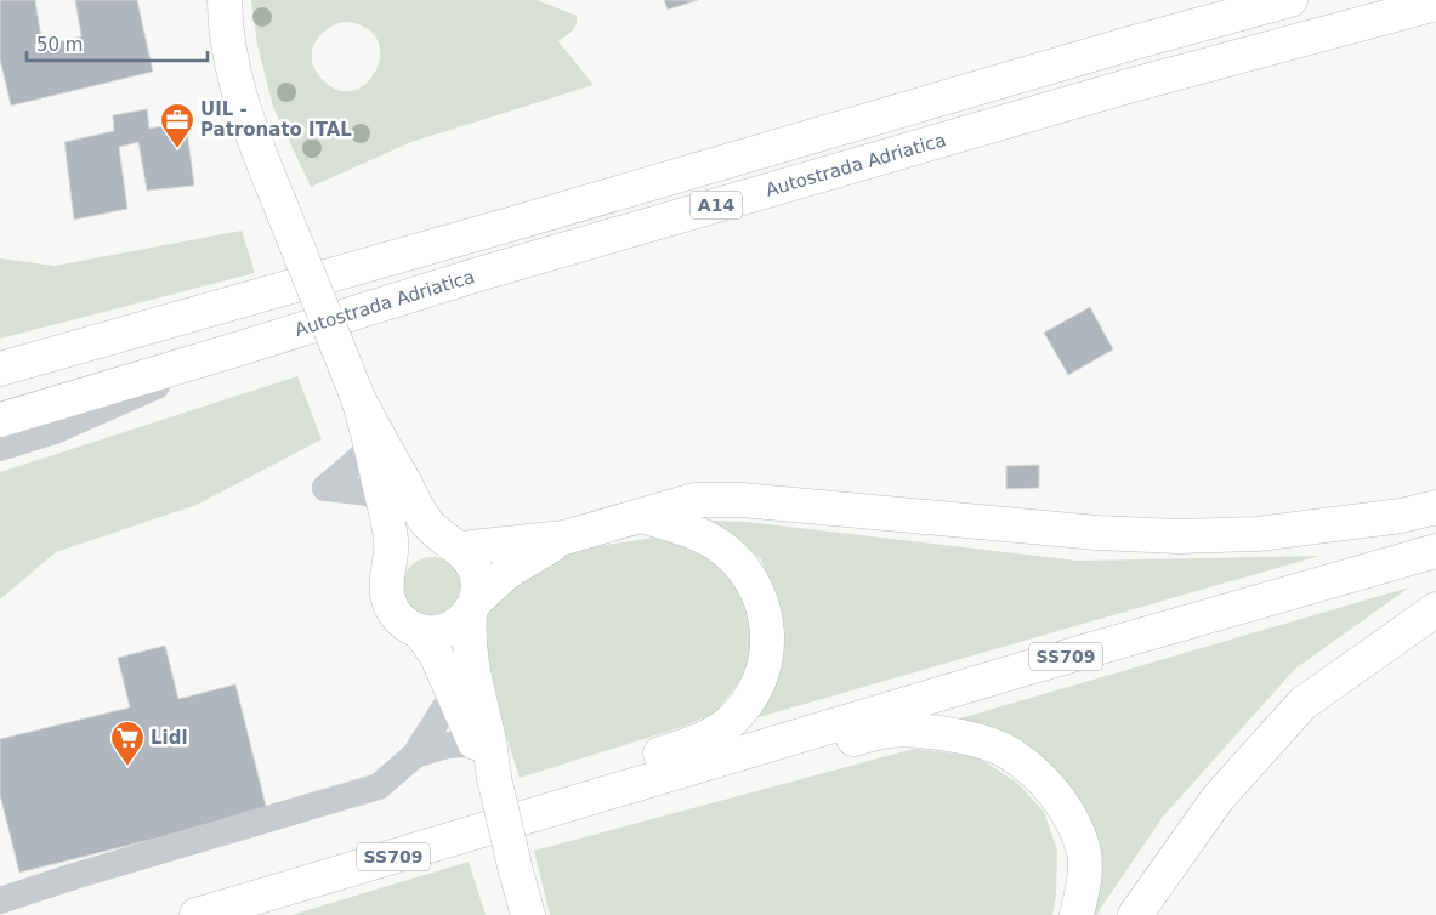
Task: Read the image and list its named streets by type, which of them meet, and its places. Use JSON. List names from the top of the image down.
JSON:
{
  "streets": {
    "main road": ["Autostrada Adriatica", "A14", "SS709"]
  },
  "places": {
    "office": ["UIL - Patronato ITAL"],
    "supermarket": ["Lidl"]
  },
  "scale_bar": "50 m"
}
